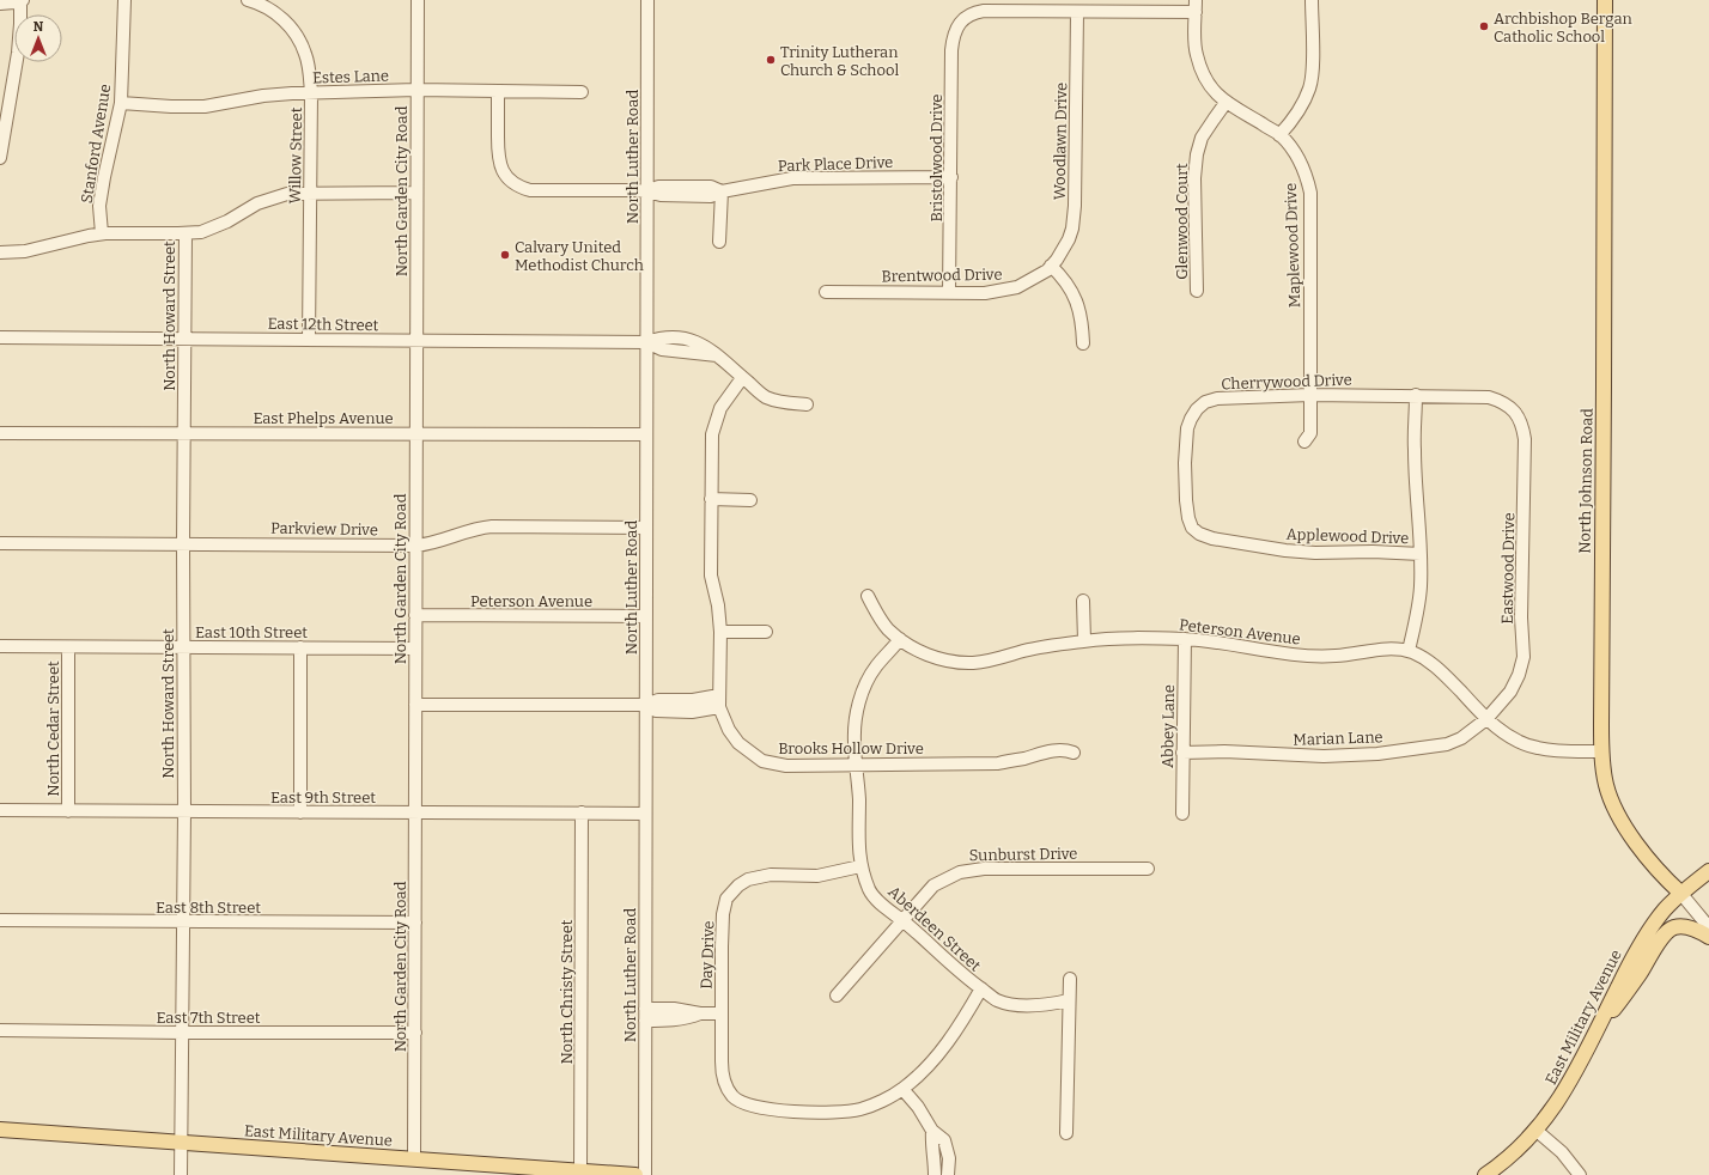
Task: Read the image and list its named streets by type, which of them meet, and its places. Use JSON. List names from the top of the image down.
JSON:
{
  "streets": {
    "main road": ["North Johnson Road", "East Military Avenue"],
    "street": [
      "Estes Lane",
      "Woodlawn Drive",
      "Stanford Avenue",
      "Willow Street",
      "North Luther Road",
      "Bristolwood Drive",
      "Park Place Drive",
      "North Garden City Road",
      "Glenwood Court",
      "Maplewood Drive",
      "Brentwood Drive",
      "North Howard Street",
      "East 12th Street",
      "Cherrywood Drive",
      "East Phelps Avenue",
      "Parkview Drive",
      "Applewood Drive",
      "Eastwood Drive",
      "Peterson Avenue",
      "East 10th Street",
      "Abbey Lane",
      "North Cedar Street",
      "Marian Lane",
      "Brooks Hollow Drive",
      "East 9th Street",
      "Sunburst Drive",
      "East 8th Street",
      "Aberdeen Street",
      "Day Drive",
      "North Christy Street",
      "East 7th Street"
    ]
  },
  "crossings": [
    ["Estes Lane", "Stanford Avenue"],
    ["Estes Lane", "Willow Street"],
    ["Estes Lane", "Park Place Drive"],
    ["Estes Lane", "North Garden City Road"],
    ["Woodlawn Drive", "Bristolwood Drive"],
    ["Woodlawn Drive", "Brentwood Drive"],
    ["Willow Street", "East 12th Street"],
    ["North Luther Road", "Park Place Drive"],
    ["North Luther Road", "East 12th Street"],
    ["North Luther Road", "East Phelps Avenue"],
    ["North Luther Road", "Parkview Drive"],
    ["North Luther Road", "Peterson Avenue"],
    ["North Luther Road", "East 9th Street"],
    ["Bristolwood Drive", "Park Place Drive"],
    ["Bristolwood Drive", "Brentwood Drive"],
    ["North Garden City Road", "East 12th Street"],
    ["North Garden City Road", "East Phelps Avenue"],
    ["North Garden City Road", "Parkview Drive"],
    ["North Garden City Road", "Peterson Avenue"],
    ["North Garden City Road", "East 10th Street"],
    ["North Garden City Road", "East 9th Street"],
    ["North Garden City Road", "East 8th Street"],
    ["North Garden City Road", "East 7th Street"],
    ["North Garden City Road", "East Military Avenue"],
    ["Glenwood Court", "Maplewood Drive"],
    ["Maplewood Drive", "Cherrywood Drive"],
    ["North Howard Street", "East 12th Street"],
    ["North Howard Street", "East Phelps Avenue"],
    ["North Howard Street", "Parkview Drive"],
    ["North Howard Street", "East 10th Street"],
    ["North Howard Street", "East 9th Street"],
    ["North Howard Street", "East 8th Street"],
    ["North Howard Street", "East 7th Street"],
    ["North Howard Street", "East Military Avenue"],
    ["Cherrywood Drive", "Applewood Drive"],
    ["Cherrywood Drive", "Eastwood Drive"],
    ["North Johnson Road", "Peterson Avenue"],
    ["North Johnson Road", "East Military Avenue"],
    ["Eastwood Drive", "Peterson Avenue"],
    ["Eastwood Drive", "Marian Lane"],
    ["Peterson Avenue", "Abbey Lane"],
    ["Peterson Avenue", "Marian Lane"],
    ["Peterson Avenue", "Aberdeen Street"],
    ["East 10th Street", "North Cedar Street"],
    ["Abbey Lane", "Marian Lane"],
    ["North Cedar Street", "East 9th Street"],
    ["Brooks Hollow Drive", "Aberdeen Street"],
    ["East 9th Street", "North Christy Street"],
    ["Sunburst Drive", "Aberdeen Street"],
    ["Aberdeen Street", "Day Drive"],
    ["North Christy Street", "East Military Avenue"]
  ],
  "places": ["Archbishop Bergan Catholic School", "Trinity Lutheran Church & School", "Calvary United Methodist Church"],
  "north": "top"
}
